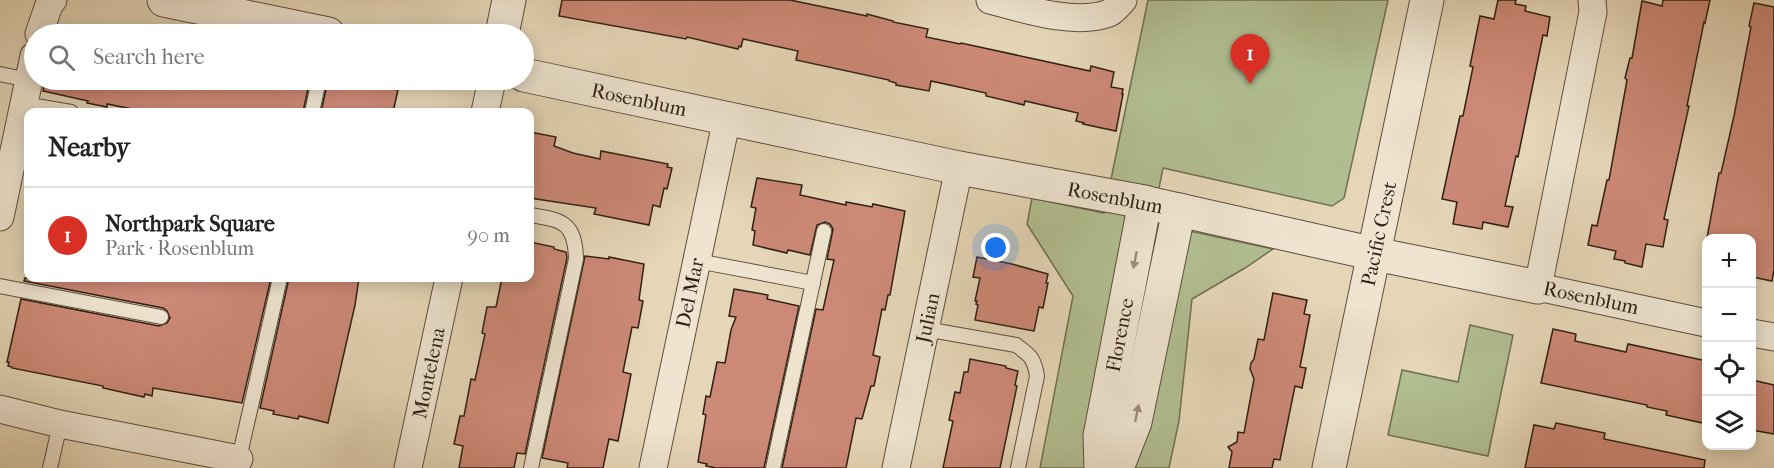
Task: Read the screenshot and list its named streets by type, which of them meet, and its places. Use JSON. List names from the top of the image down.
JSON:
{
  "streets": {
    "street": [
      "Rosenblum",
      "Pacific Crest",
      "Del Mar",
      "Julian",
      "Florence",
      "Montelena"
    ]
  },
  "crossings": [
    ["Rosenblum", "Pacific Crest"],
    ["Rosenblum", "Del Mar"],
    ["Rosenblum", "Julian"],
    ["Rosenblum", "Florence"]
  ],
  "page": {
    "search": "Search here",
    "pins": "1",
    "heading": "Nearby",
    "list": [
      {
        "mark": "1",
        "name": "Northpark Square",
        "note": "Park · Rosenblum",
        "value": "90 m"
      }
    ],
    "map_buttons": ["+", "−"]
  }
}
